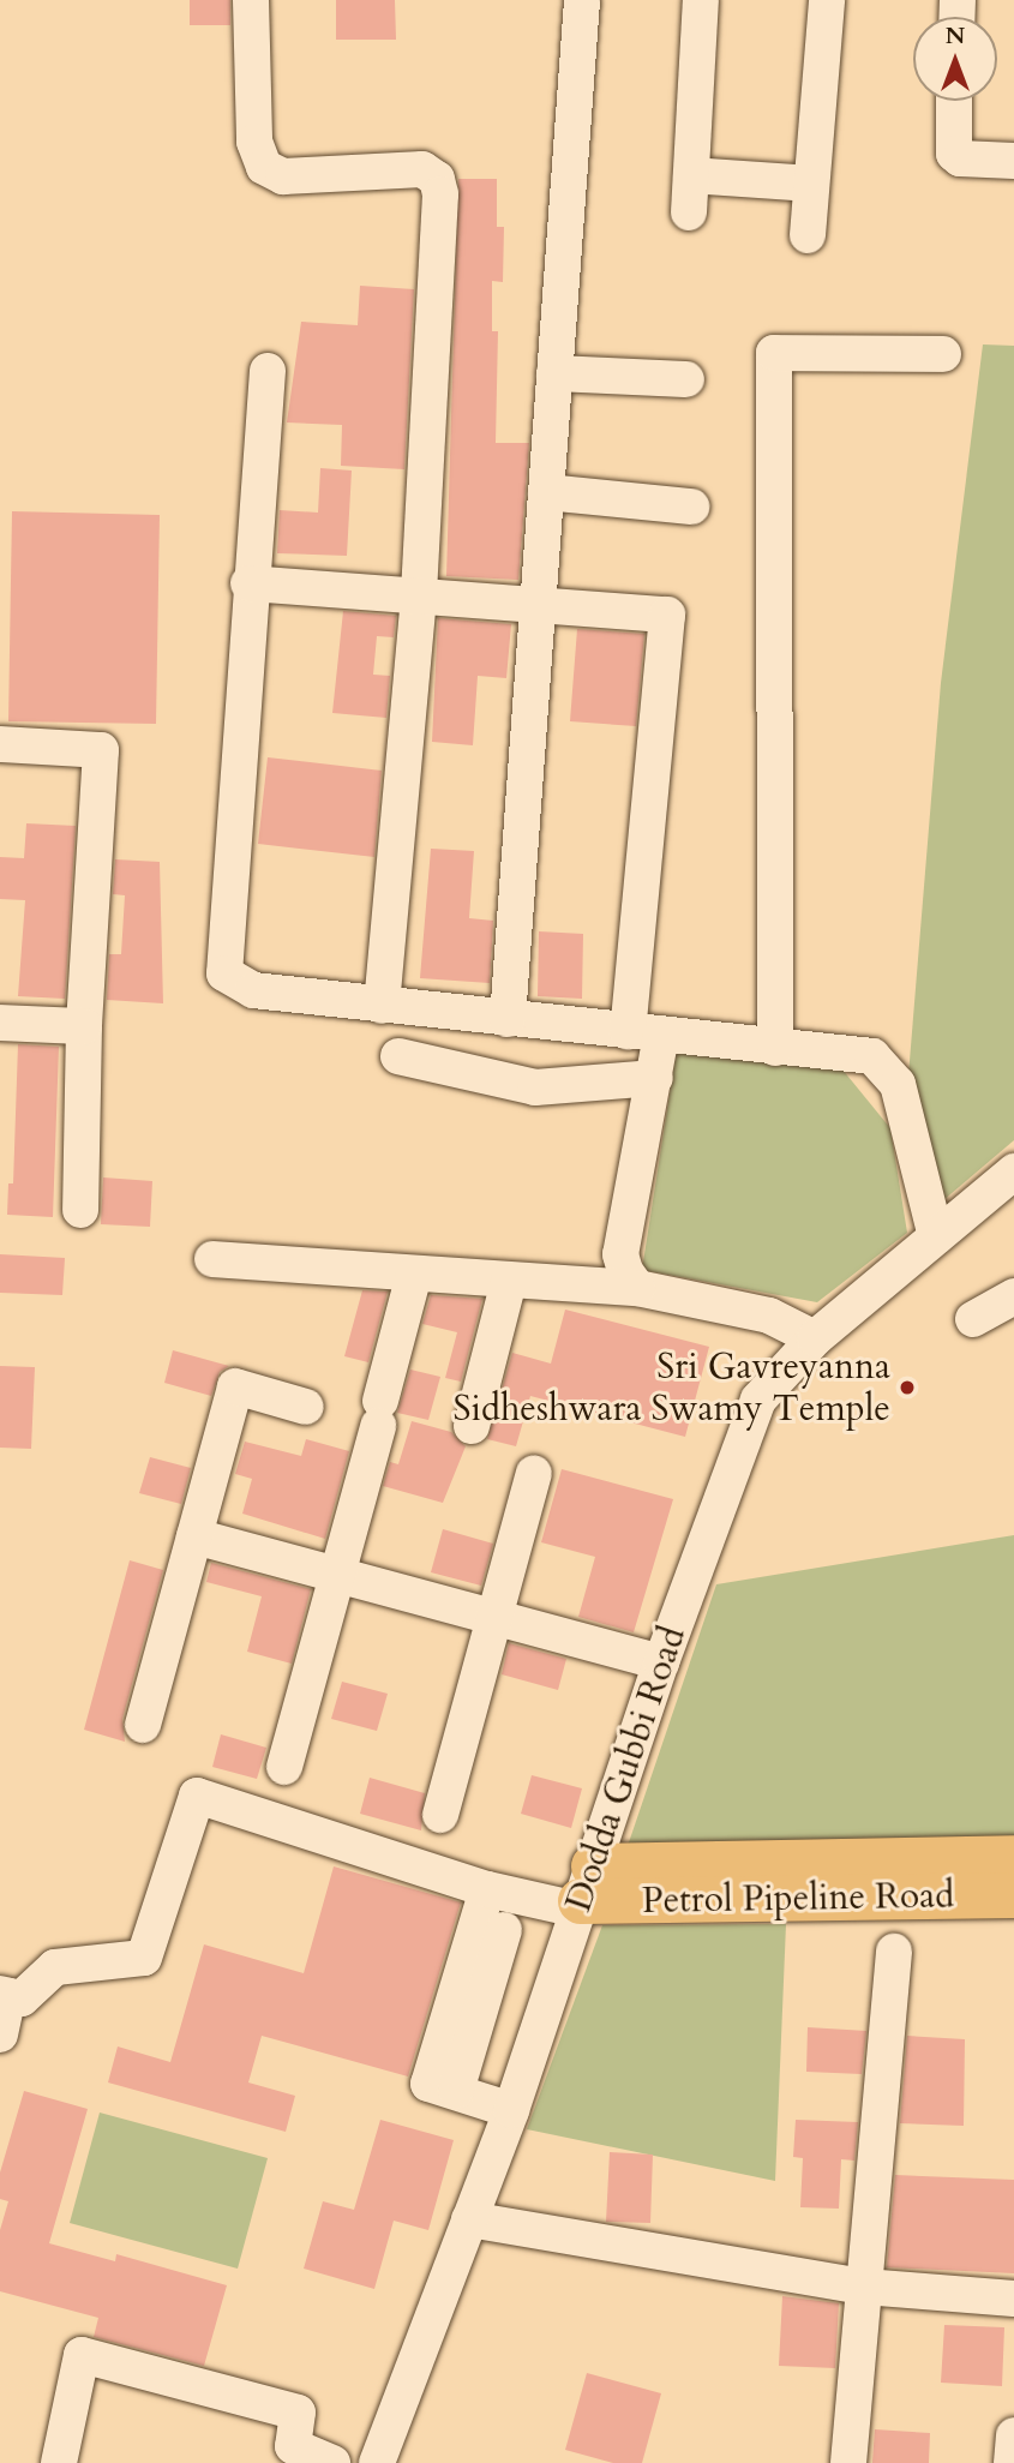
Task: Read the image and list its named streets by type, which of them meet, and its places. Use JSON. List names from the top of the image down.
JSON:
{
  "streets": {
    "main road": ["Petrol Pipeline Road"],
    "street": ["Dodda Gubbi Road"]
  },
  "crossings": [
    ["Dodda Gubbi Road", "Petrol Pipeline Road"]
  ],
  "places": ["Sri Gavreyanna Sidheshwara Swamy Temple"],
  "north": "top"
}
